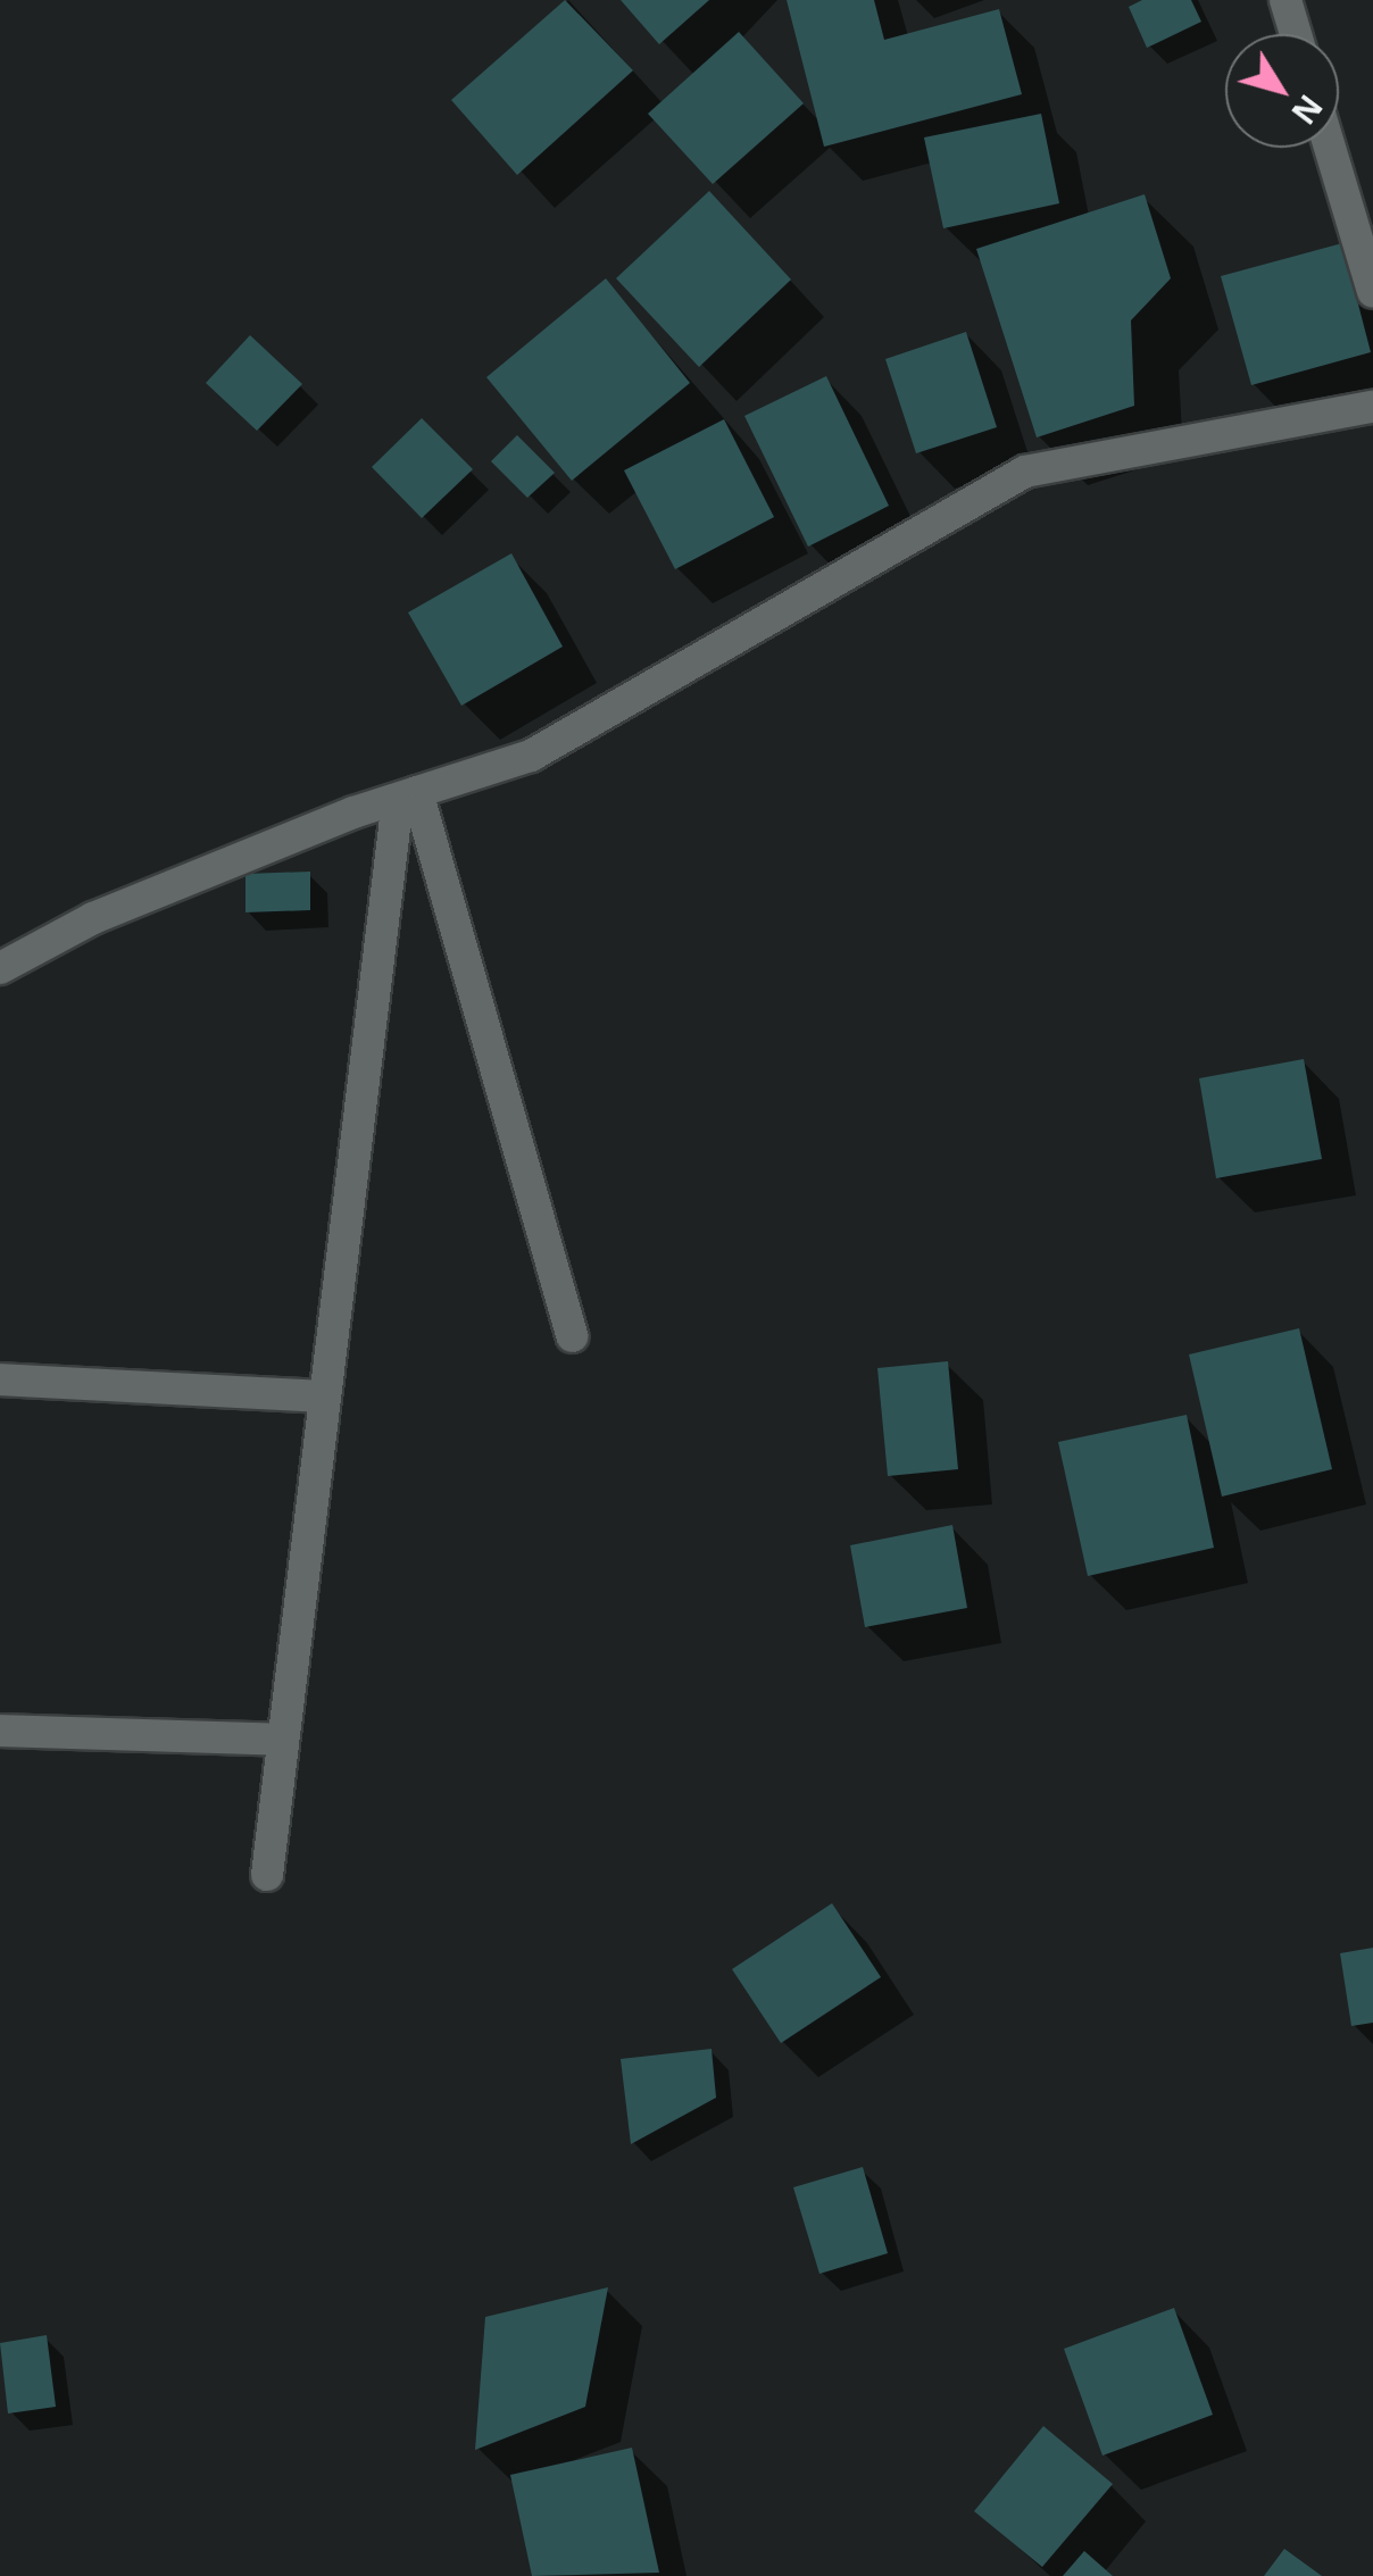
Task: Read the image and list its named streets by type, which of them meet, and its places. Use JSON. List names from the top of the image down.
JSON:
{
  "north": "bottom right"
}
